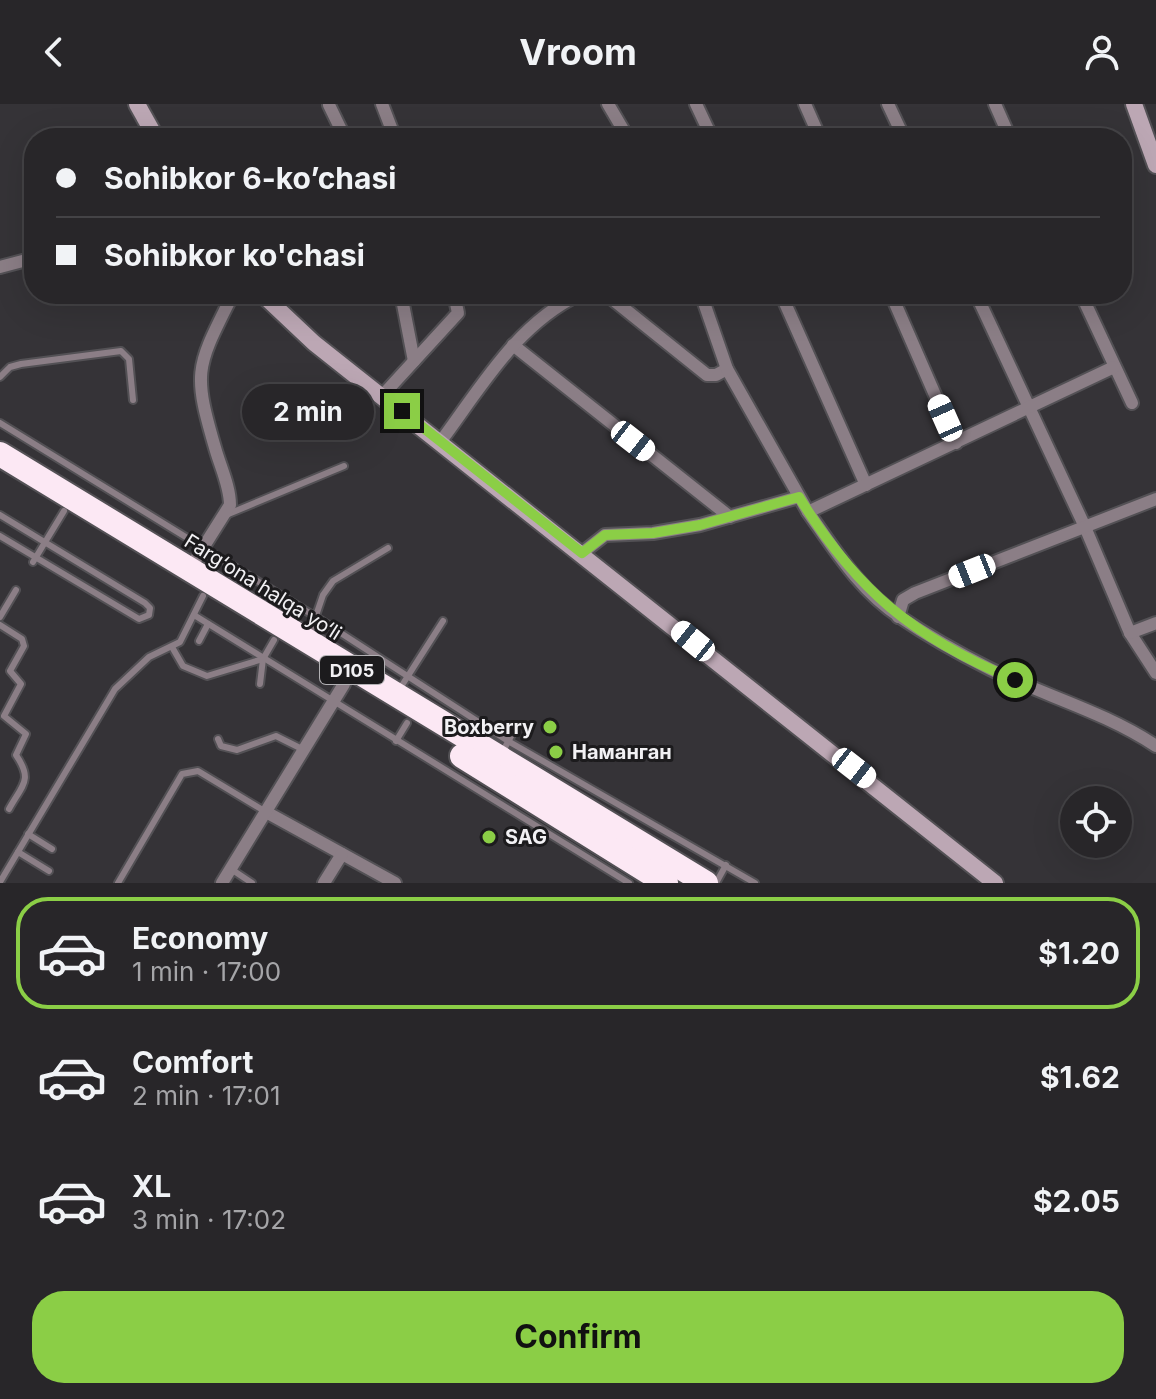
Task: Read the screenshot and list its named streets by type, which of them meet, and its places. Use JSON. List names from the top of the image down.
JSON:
{
  "streets": {
    "highway": ["Farg‘ona halqa yo‘li", "D105"]
  },
  "places": ["Boxberry", "Наманган", "SAG"],
  "page": {
    "header": "Vroom",
    "banner": ["Sohibkor 6-koʼchasi", "Sohibkor ko'chasi"],
    "bubble": "2 min",
    "list": [
      {
        "name": "Economy",
        "note": "1 min · 17:00",
        "value": "$1.20"
      },
      {
        "name": "Comfort",
        "note": "2 min · 17:01",
        "value": "$1.62"
      },
      {
        "name": "XL",
        "note": "3 min · 17:02",
        "value": "$2.05"
      }
    ],
    "buttons": "Confirm"
  }
}
